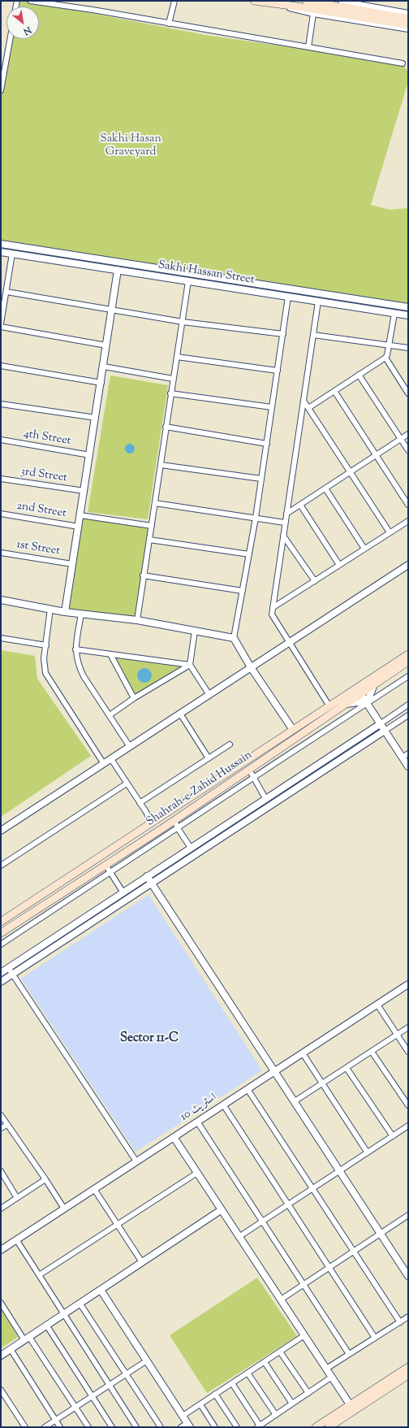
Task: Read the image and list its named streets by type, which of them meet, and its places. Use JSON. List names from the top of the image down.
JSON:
{
  "streets": {
    "main road": ["Shahrah-e-Zahid Hussain"],
    "street": [
      "Sakhi Hassan Street",
      "4th Street",
      "3rd Street",
      "2nd Street",
      "1st Street",
      "اسٹریٹ 10"
    ]
  },
  "districts": ["Sector 11-C"],
  "parks": ["Sakhi Hasan Graveyard"],
  "north": "bottom right"
}
